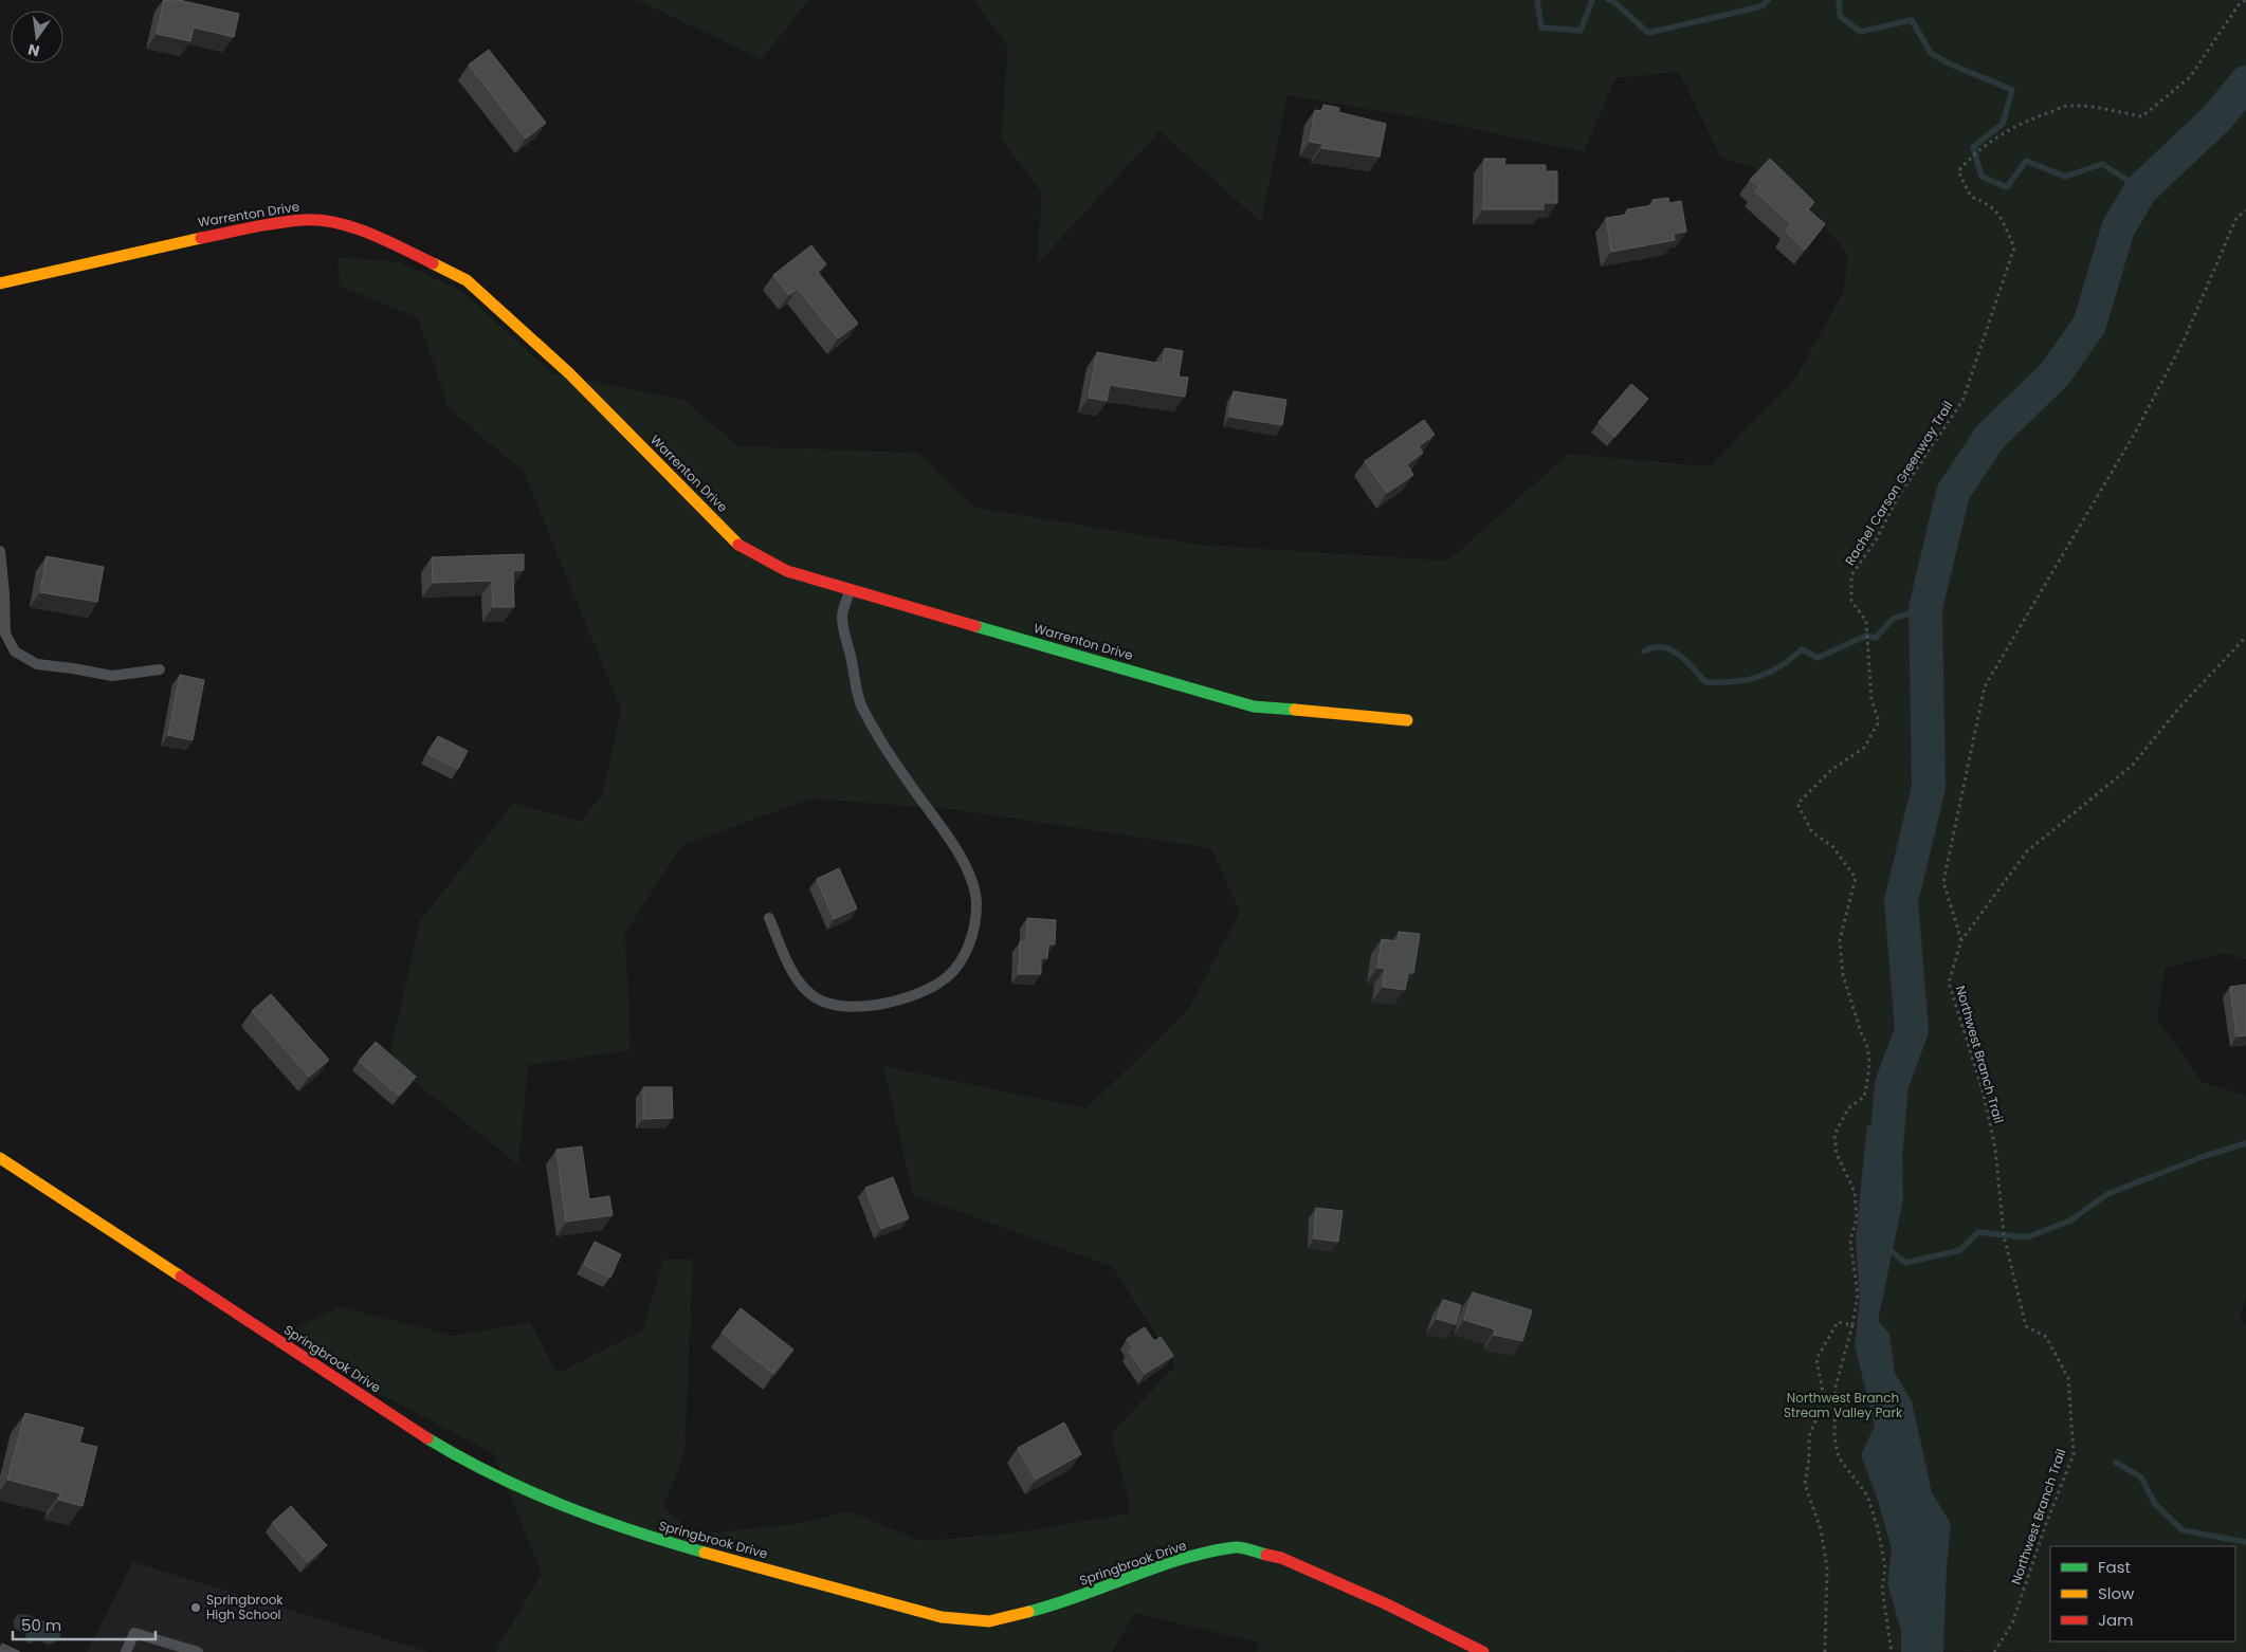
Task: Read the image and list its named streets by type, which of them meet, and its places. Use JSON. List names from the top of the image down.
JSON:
{
  "streets": {
    "street": ["Warrenton Drive", "Springbrook Drive"],
    "path": ["Rachel Carson Greenway Trail", "Northwest Branch Trail"]
  },
  "parks": ["Northwest Branch Stream Valley Park"],
  "places": ["Springbrook High School"],
  "legend": ["Fast", "Slow", "Jam"],
  "scale_bar": "50 m",
  "north": "bottom"
}
